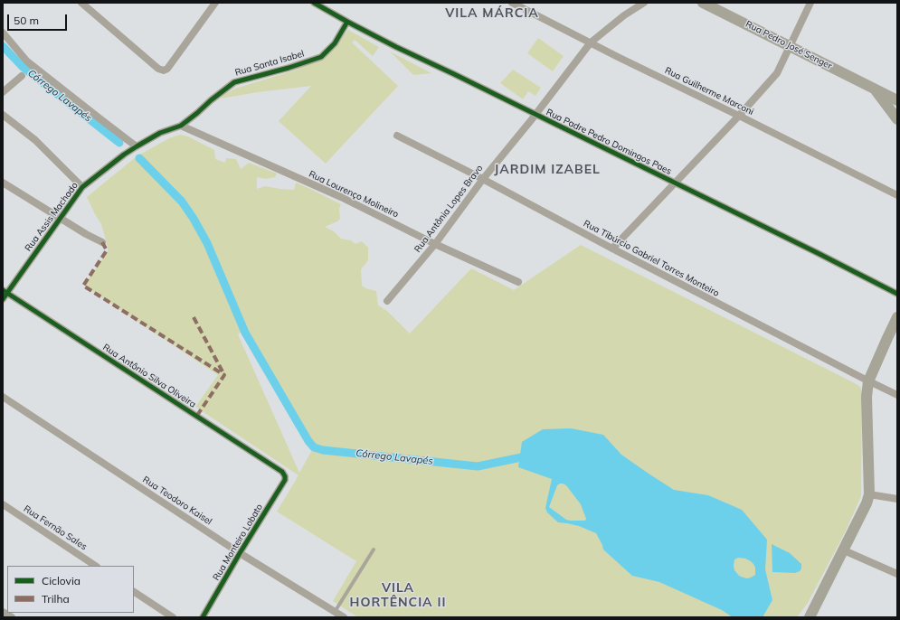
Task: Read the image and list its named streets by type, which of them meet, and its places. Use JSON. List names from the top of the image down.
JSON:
{
  "streets": {
    "main road": ["Rua Pedro José Senger"],
    "street": [
      "Rua Santa Isabel",
      "Rua Guilherme Marconi",
      "Rua Padre Pedro Domingos Paes",
      "Rua Lourenço Molineiro",
      "Rua Antônia Lopes Bravo",
      "Rua Assis Machado",
      "Rua Tibúrcio Gabriel Torres Monteiro",
      "Rua Antônio Silva Oliveira",
      "Rua Teodoro Kaisel",
      "Rua Fernão Sales",
      "Rua Monteiro Lobato"
    ]
  },
  "crossings": [
    ["Rua Santa Isabel", "Rua Padre Pedro Domingos Paes"],
    ["Rua Santa Isabel", "Rua Lourenço Molineiro"],
    ["Rua Santa Isabel", "Rua Assis Machado"],
    ["Rua Guilherme Marconi", "Rua Antônia Lopes Bravo"],
    ["Rua Padre Pedro Domingos Paes", "Rua Antônia Lopes Bravo"],
    ["Rua Lourenço Molineiro", "Rua Antônia Lopes Bravo"],
    ["Rua Antônia Lopes Bravo", "Rua Tibúrcio Gabriel Torres Monteiro"],
    ["Rua Assis Machado", "Rua Antônio Silva Oliveira"],
    ["Rua Antônio Silva Oliveira", "Rua Monteiro Lobato"],
    ["Rua Teodoro Kaisel", "Rua Monteiro Lobato"]
  ],
  "districts": ["VILA MÁRCIA", "JARDIM IZABEL", "VILA HORTÊNCIA II"],
  "water": ["Córrego Lavapés"],
  "legend": ["Ciclovia", "Trilha"],
  "scale_bar": "50 m"
}
